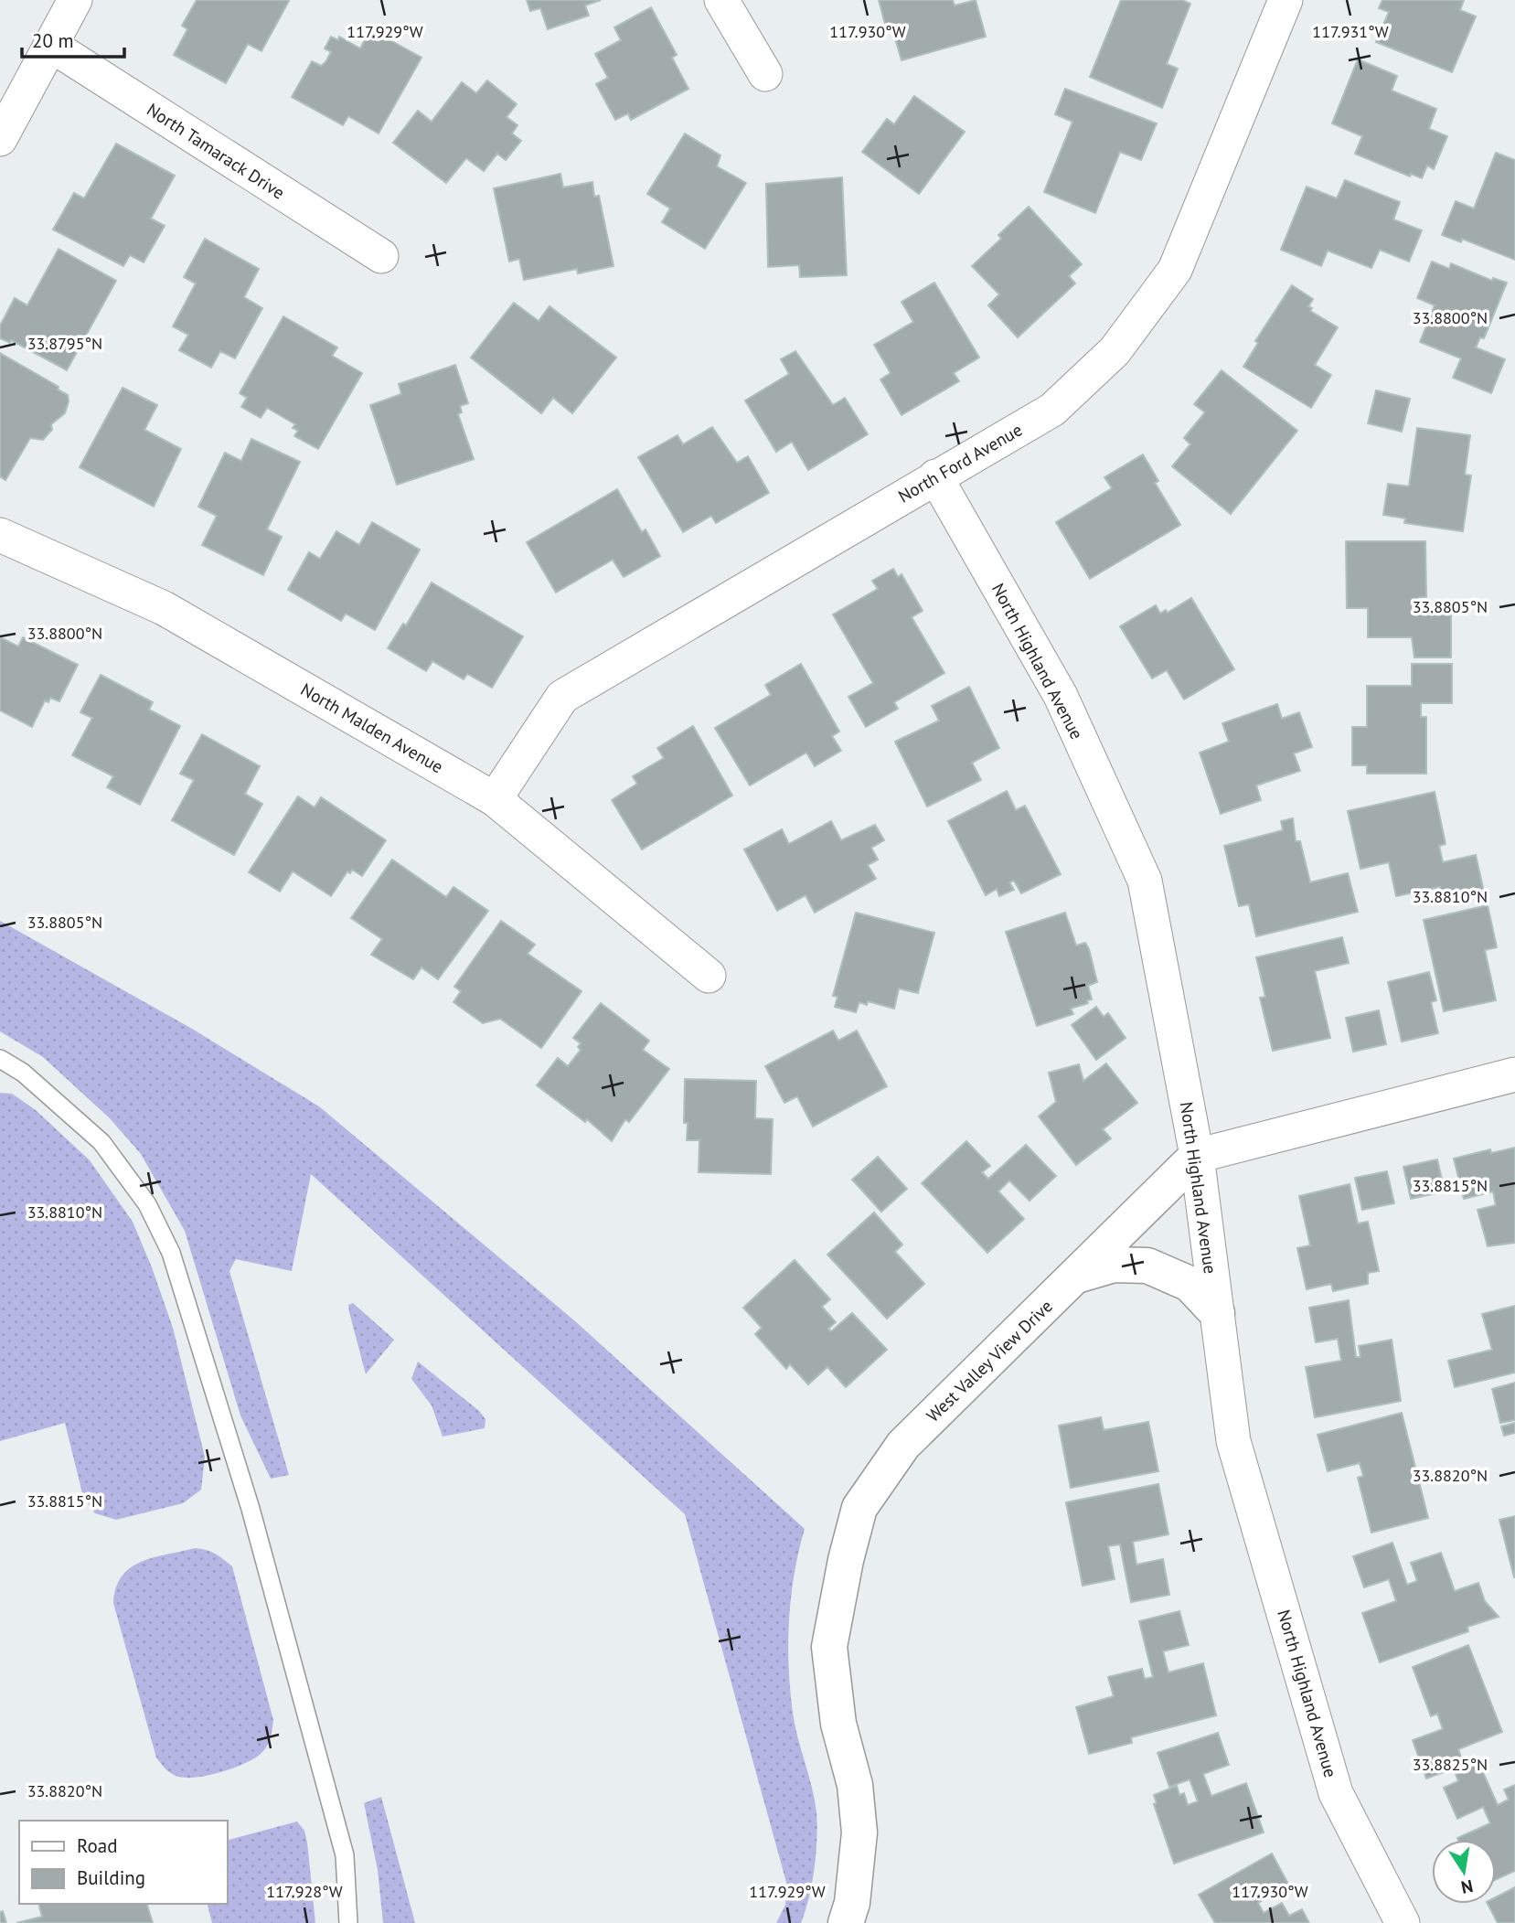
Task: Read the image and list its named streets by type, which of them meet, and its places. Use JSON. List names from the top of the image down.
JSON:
{
  "streets": {
    "street": [
      "North Tamarack Drive",
      "North Ford Avenue",
      "North Highland Avenue",
      "North Malden Avenue",
      "West Valley View Drive"
    ]
  },
  "crossings": [
    ["North Ford Avenue", "North Highland Avenue"],
    ["North Ford Avenue", "North Malden Avenue"],
    ["North Highland Avenue", "West Valley View Drive"]
  ],
  "legend": ["Road", "Building"],
  "scale_bar": "20 m",
  "north": "bottom",
  "coordinates": [
    "117.929°W",
    "117.930°W",
    "117.931°W",
    "33.8800°N",
    "33.8795°N",
    "33.8805°N",
    "33.8810°N",
    "33.8815°N",
    "33.8820°N",
    "33.8825°N",
    "117.928°W"
  ]
}
